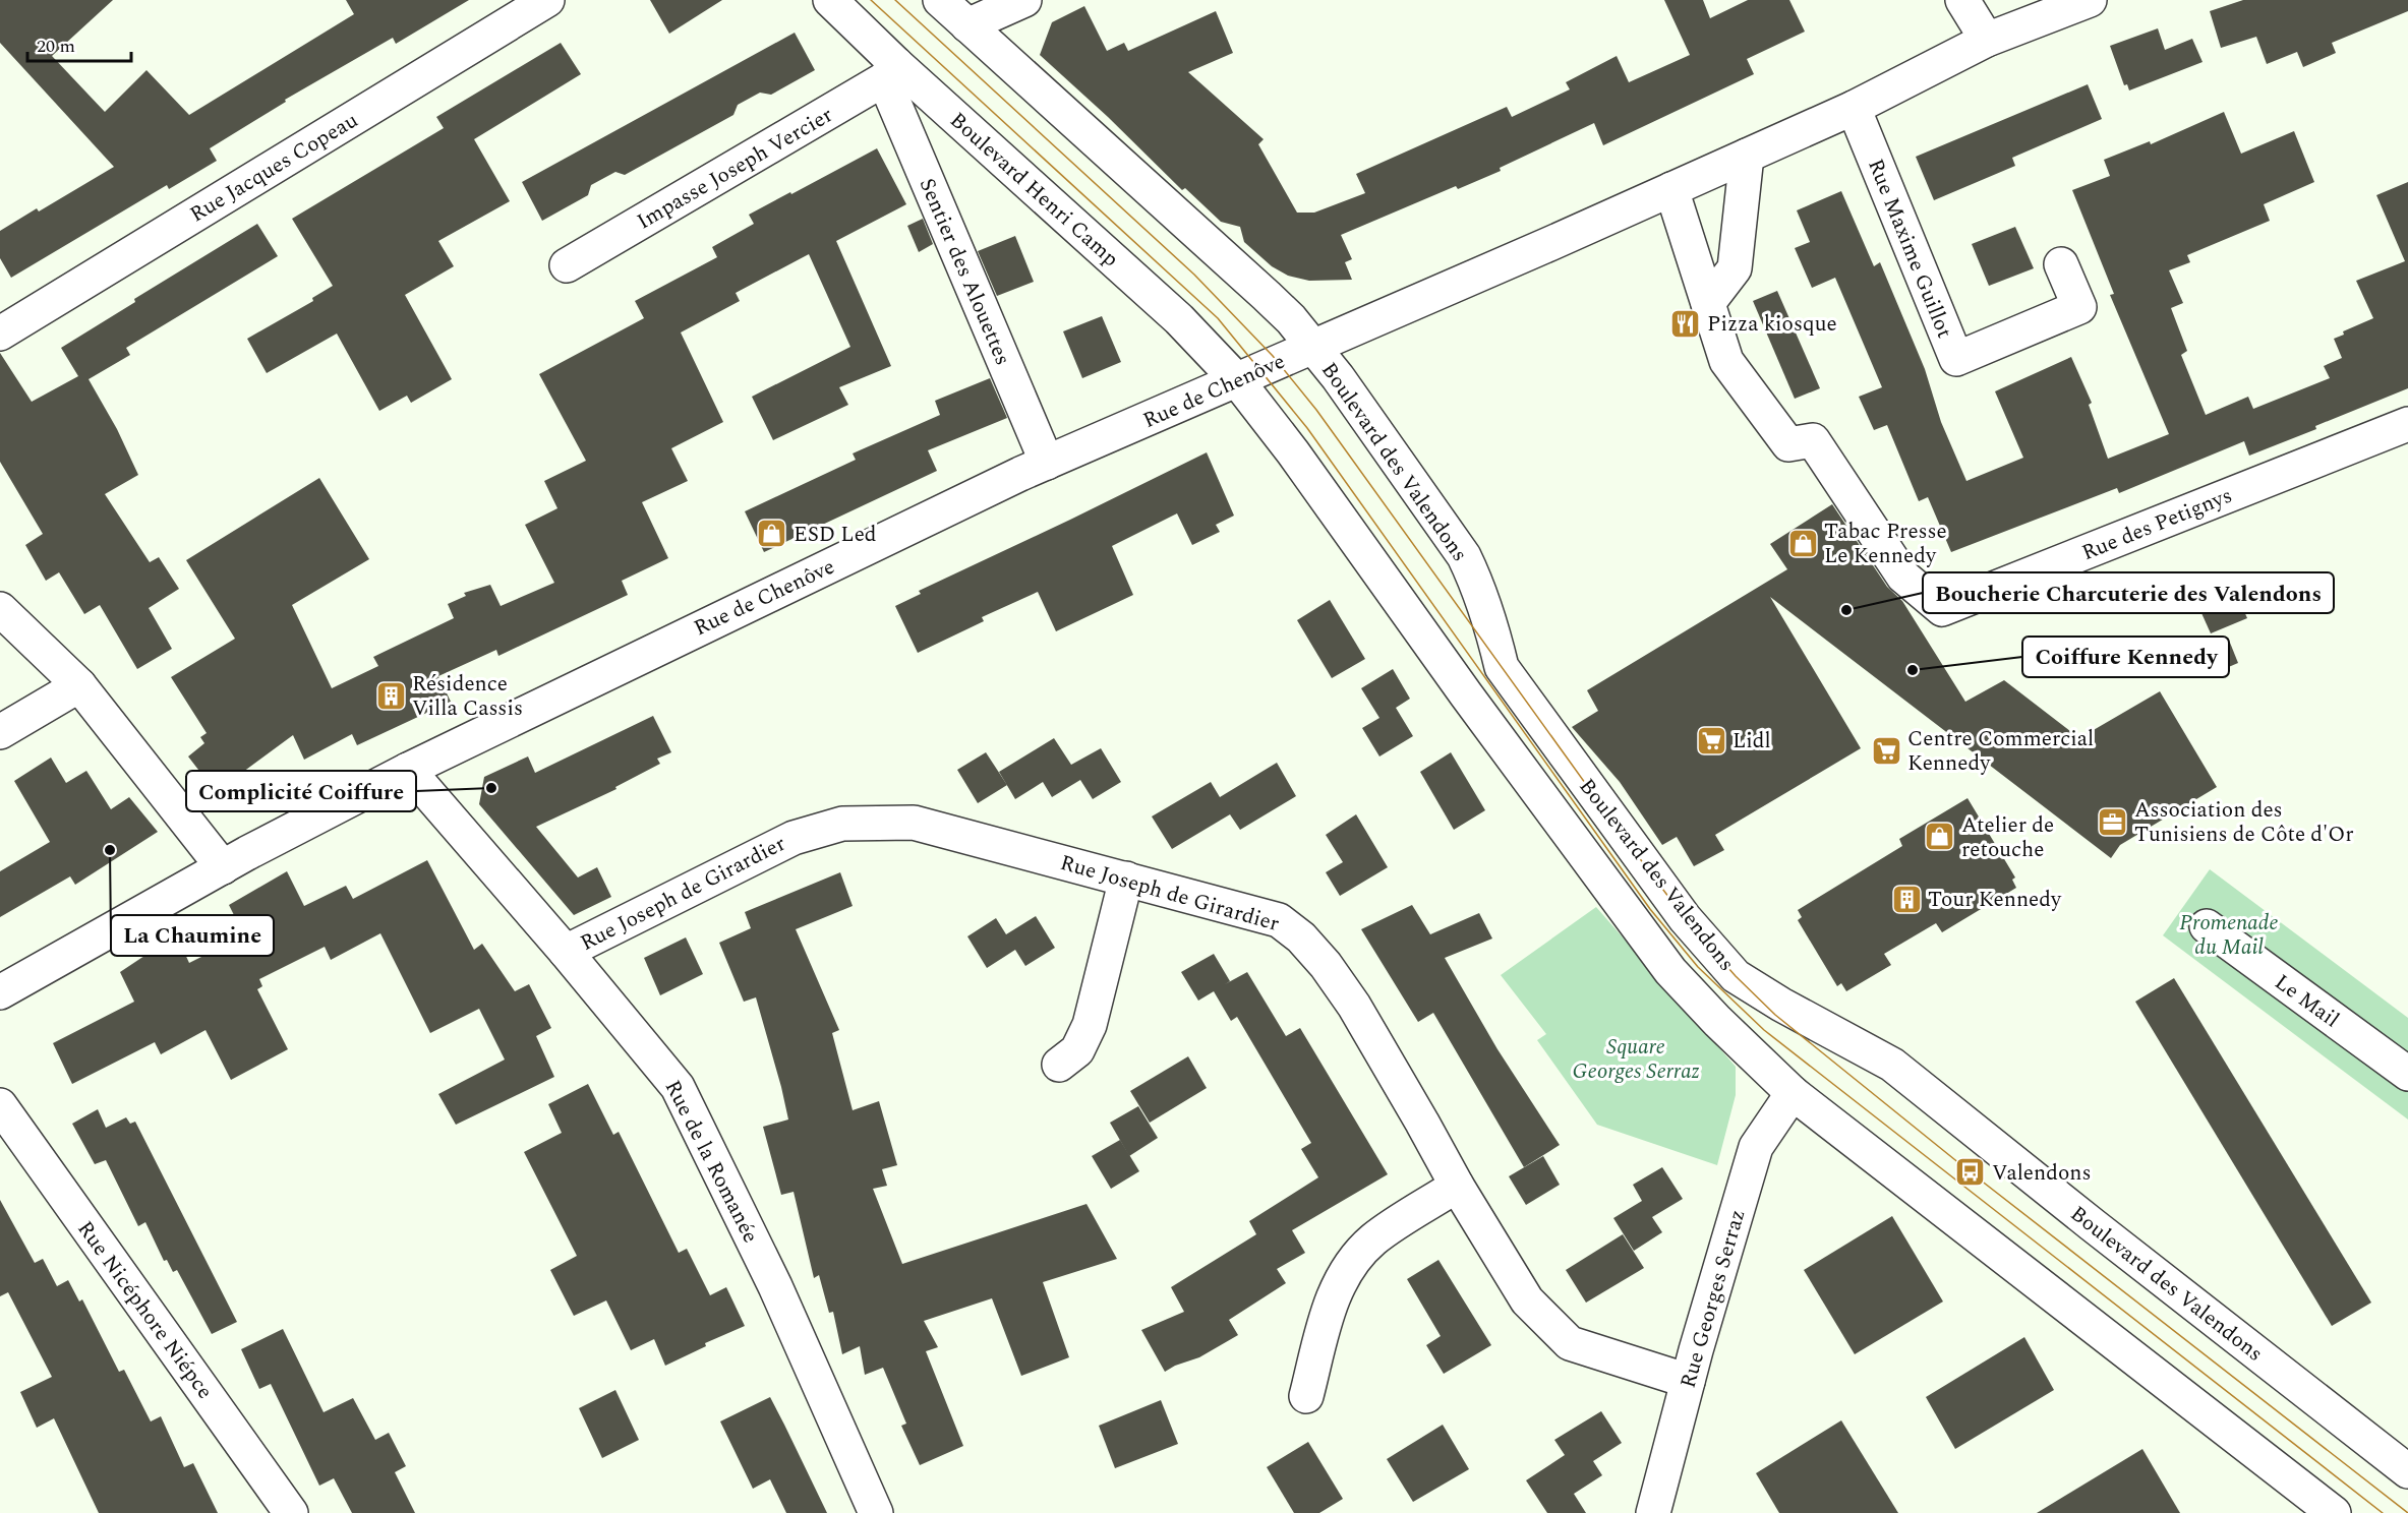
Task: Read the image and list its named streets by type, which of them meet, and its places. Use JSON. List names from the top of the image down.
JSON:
{
  "streets": {
    "street": [
      "Rue Jacques Copeau",
      "Impasse Joseph Vercier",
      "Boulevard Henri Camp",
      "Rue Maxime Guillot",
      "Sentier des Alouettes",
      "Rue de Chenôve",
      "Boulevard des Valendons",
      "Rue des Petignys",
      "Rue Joseph de Girardier",
      "Le Mail",
      "Rue de la Romanée",
      "Rue Georges Serraz",
      "Rue Nicéphore Niépce"
    ]
  },
  "crossings": [
    ["Impasse Joseph Vercier", "Boulevard Henri Camp"],
    ["Impasse Joseph Vercier", "Sentier des Alouettes"],
    ["Boulevard Henri Camp", "Sentier des Alouettes"],
    ["Boulevard Henri Camp", "Rue de Chenôve"],
    ["Boulevard Henri Camp", "Boulevard des Valendons"],
    ["Sentier des Alouettes", "Rue de Chenôve"],
    ["Rue de Chenôve", "Boulevard des Valendons"],
    ["Rue de Chenôve", "Rue des Petignys"],
    ["Rue de Chenôve", "Rue de la Romanée"],
    ["Boulevard des Valendons", "Rue Georges Serraz"],
    ["Rue Joseph de Girardier", "Rue de la Romanée"],
    ["Rue Joseph de Girardier", "Rue Georges Serraz"]
  ],
  "parks": ["Promenade du Mail", "Square Georges Serraz"],
  "places": {
    "restaurant": ["Pizza kiosque"],
    "shop": ["ESD Led", "Tabac Presse Le Kennedy", "Atelier de retouche"],
    "other": [
      "Boucherie Charcuterie des Valendons",
      "Coiffure Kennedy",
      "Complicité Coiffure",
      "La Chaumine"
    ],
    "building": ["Résidence Villa Cassis", "Tour Kennedy"],
    "supermarket": ["Lidl", "Centre Commercial Kennedy"],
    "office": ["Association des Tunisiens de Côte d'Or"],
    "bus stop": ["Valendons"]
  },
  "scale_bar": "20 m"
}
